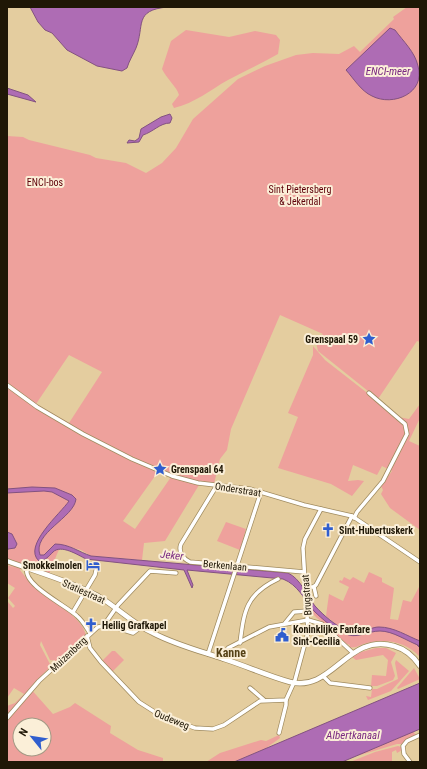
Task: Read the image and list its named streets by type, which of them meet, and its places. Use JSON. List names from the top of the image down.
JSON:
{
  "streets": {
    "main road": ["Statiestraat"],
    "street": [
      "Onderstraat",
      "Berkenlaan",
      "Brugstraat",
      "Muizenberg",
      "Oudeweg"
    ]
  },
  "crossings": [
    ["Onderstraat", "Berkenlaan"],
    ["Onderstraat", "Brugstraat"],
    ["Berkenlaan", "Brugstraat"],
    ["Statiestraat", "Brugstraat"],
    ["Statiestraat", "Oudeweg"],
    ["Muizenberg", "Oudeweg"]
  ],
  "districts": ["Kanne"],
  "water": ["ENCI-meer", "Jeker", "Albertkanaal"],
  "parks": ["ENCI-bos", "Sint Pietersberg & Jekerdal"],
  "places": {
    "place": ["Grenspaal 59", "Grenspaal 64"],
    "church": ["Sint-Hubertuskerk", "Heilig Grafkapel"],
    "hotel": ["Smokkelmolen"],
    "public building": ["Koninklijke Fanfare Sint-Cecilia"]
  },
  "north": "top left"
}
